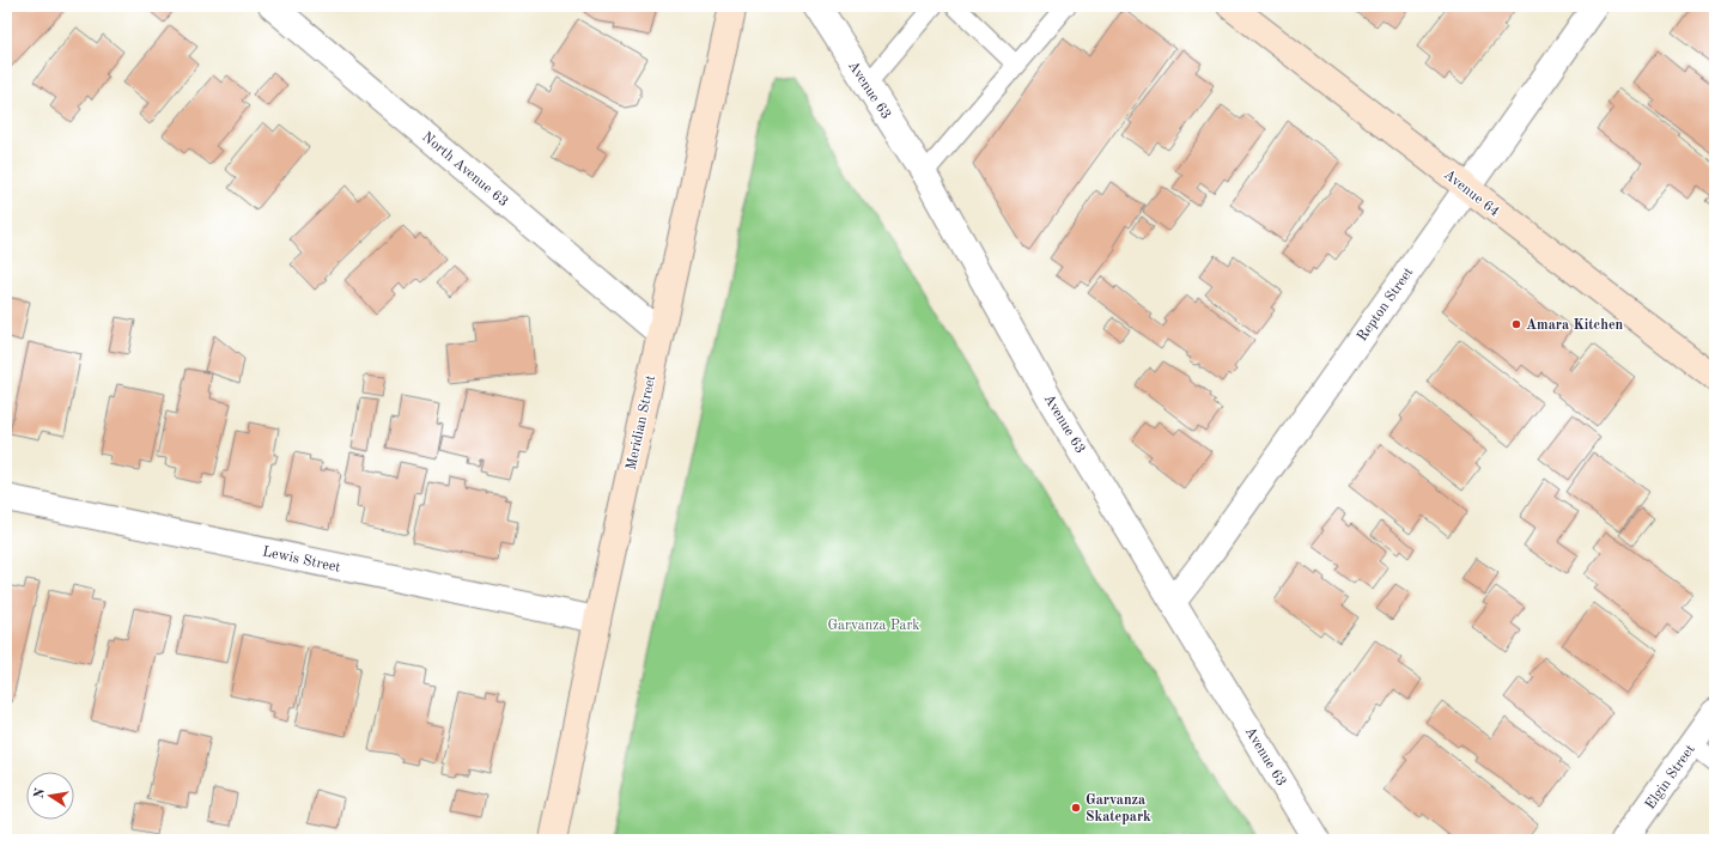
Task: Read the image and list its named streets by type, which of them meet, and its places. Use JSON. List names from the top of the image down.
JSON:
{
  "streets": {
    "street": [
      "Avenue 63",
      "North Avenue 63",
      "Avenue 64",
      "Repton Street",
      "Meridian Street",
      "Lewis Street",
      "Elgin Street"
    ]
  },
  "crossings": [
    ["Avenue 63", "Repton Street"],
    ["North Avenue 63", "Meridian Street"],
    ["Avenue 64", "Repton Street"],
    ["Meridian Street", "Lewis Street"]
  ],
  "parks": ["Garvanza Park"],
  "places": ["Amara Kitchen", "Garvanza Skatepark"],
  "north": "left"
}
